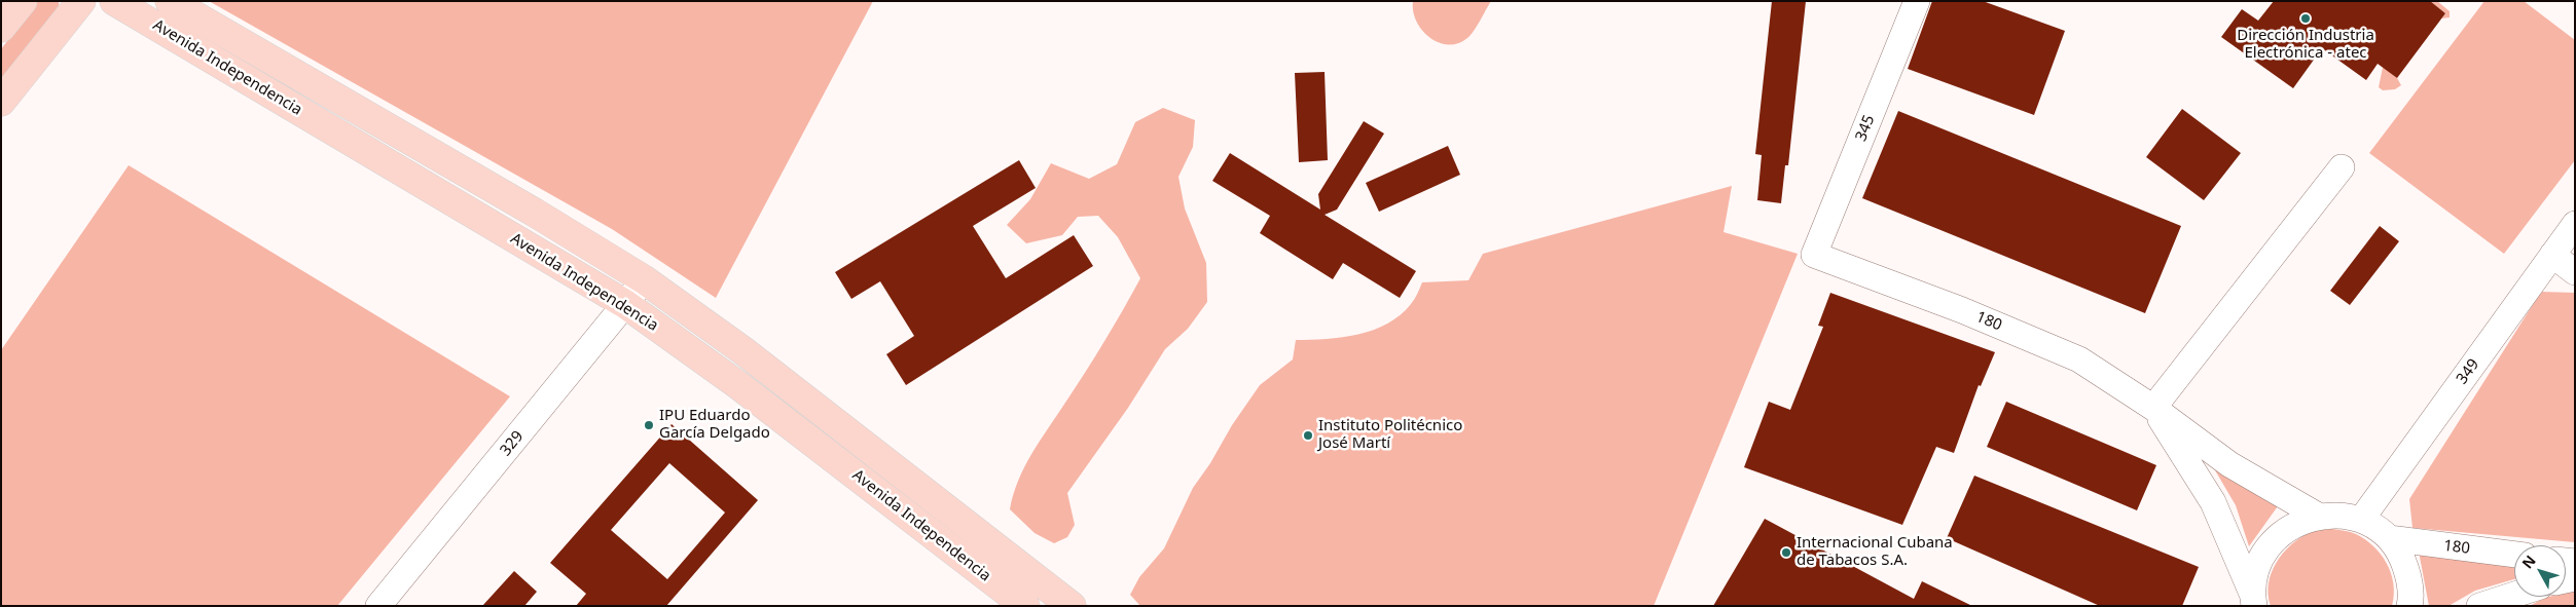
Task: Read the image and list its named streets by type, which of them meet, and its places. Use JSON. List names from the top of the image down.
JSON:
{
  "streets": {
    "main road": ["Avenida Independencia"],
    "street": [
      "345",
      "180",
      "349",
      "329"
    ]
  },
  "crossings": [
    ["Avenida Independencia", "329"],
    ["345", "180"]
  ],
  "places": [
    "Dirección Industria Electrónica - atec",
    "IPU Eduardo García Delgado",
    "Instituto Politécnico José Martí",
    "Internacional Cubana de Tabacos S.A."
  ],
  "north": "top left"
}
